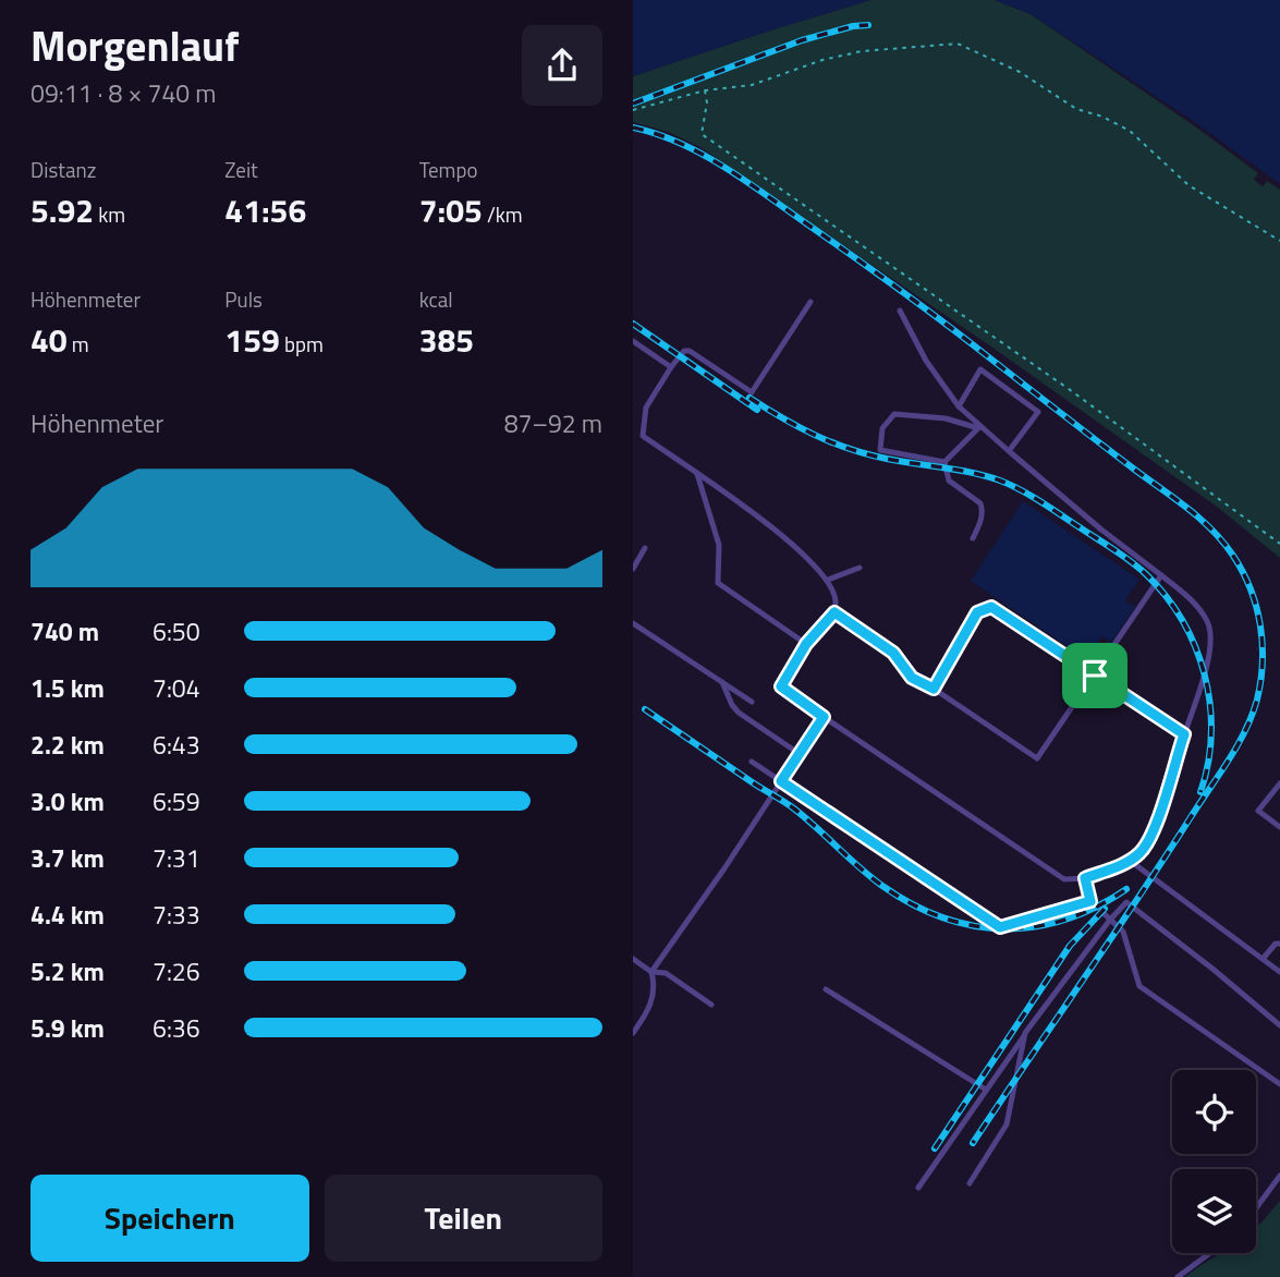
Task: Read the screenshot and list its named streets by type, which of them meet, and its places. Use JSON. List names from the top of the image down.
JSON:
{
  "page": {
    "heading": ["Morgenlauf", "09:11 · 8 × 740 m"],
    "stats": [
      ["Distanz", "5.92 km"],
      ["Zeit", "41:56"],
      ["Tempo", "7:05 /km"],
      ["Höhenmeter", "40 m"],
      ["Puls", "159 bpm"],
      ["kcal", "385"]
    ],
    "chart": ["Höhenmeter", "87–92 m"],
    "list": [
      {
        "name": "740 m",
        "note": "6:50"
      },
      {
        "name": "1.5 km",
        "note": "7:04"
      },
      {
        "name": "2.2 km",
        "note": "6:43"
      },
      {
        "name": "3.0 km",
        "note": "6:59"
      },
      {
        "name": "3.7 km",
        "note": "7:31"
      },
      {
        "name": "4.4 km",
        "note": "7:33"
      },
      {
        "name": "5.2 km",
        "note": "7:26"
      },
      {
        "name": "5.9 km",
        "note": "6:36"
      }
    ],
    "buttons": ["Speichern", "Teilen"]
  }
}
